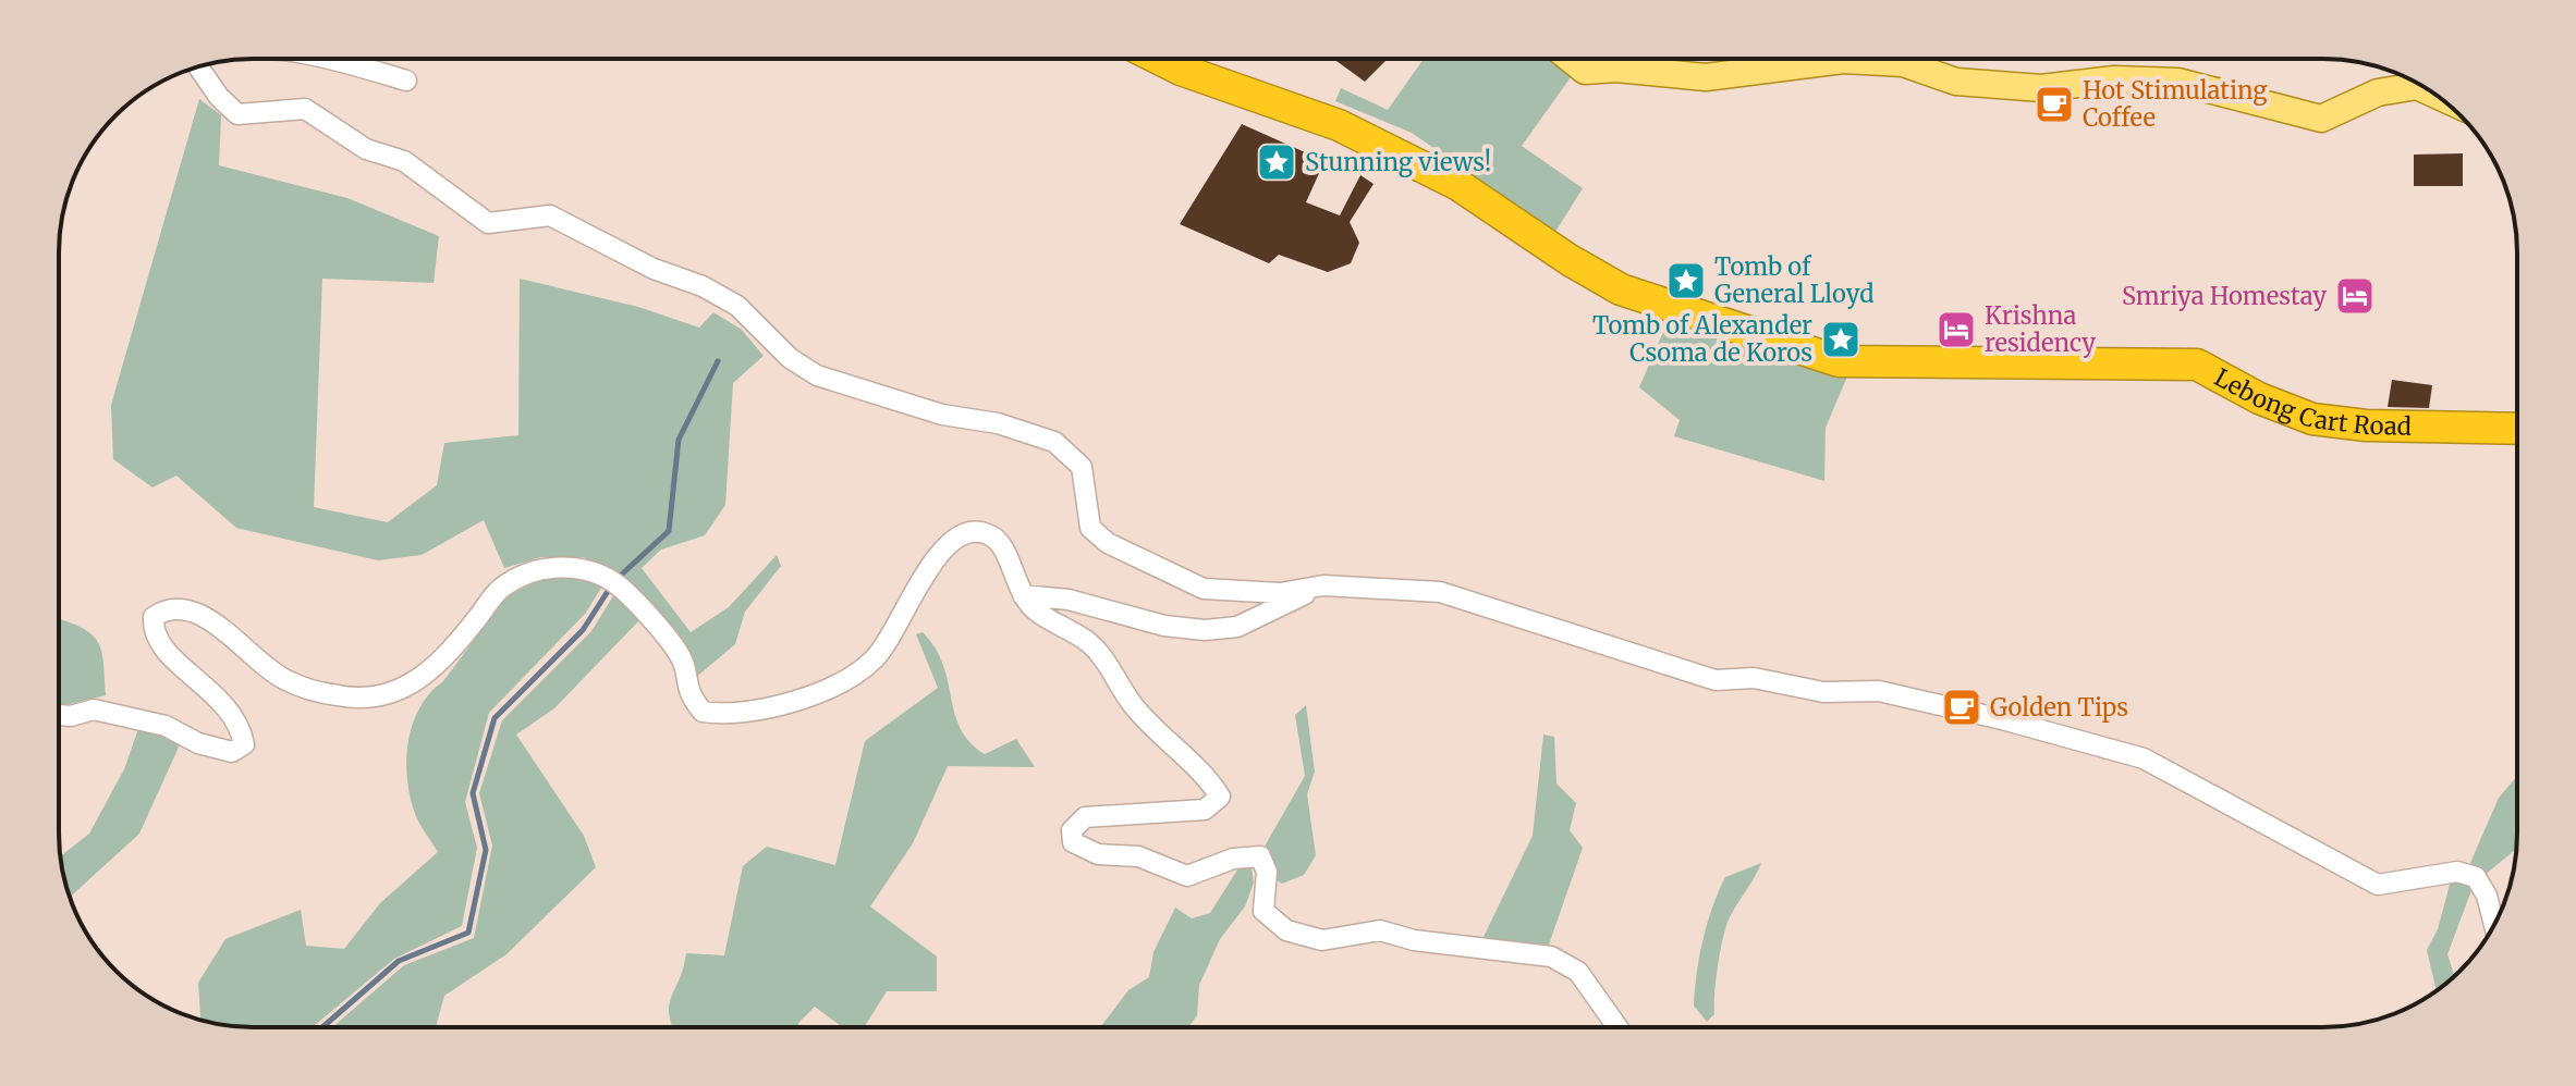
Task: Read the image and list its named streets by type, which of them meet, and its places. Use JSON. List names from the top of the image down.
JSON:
{
  "streets": {
    "highway": ["Lebong Cart Road"]
  },
  "places": {
    "cafe": ["Hot Stimulating Coffee", "Golden Tips"],
    "place": ["Stunning views!", "Tomb of General Lloyd", "Tomb of Alexander Csoma de Koros"],
    "hotel": ["Smriya Homestay", "Krishna residency"]
  }
}
